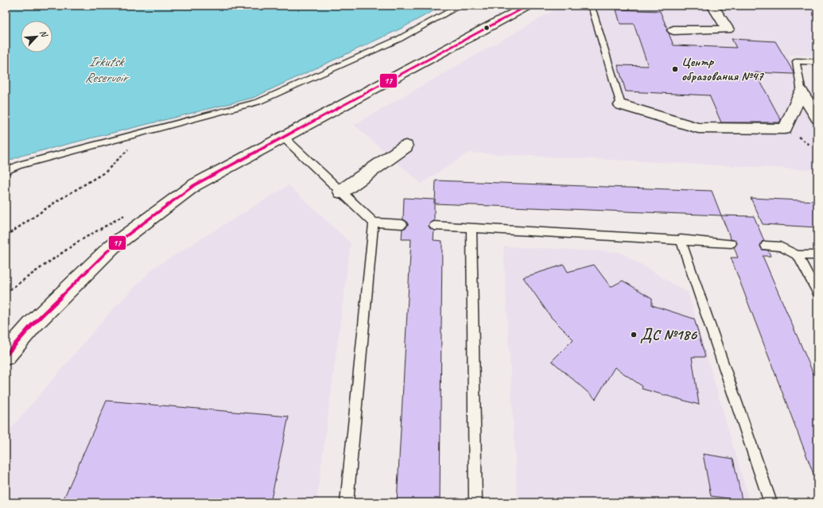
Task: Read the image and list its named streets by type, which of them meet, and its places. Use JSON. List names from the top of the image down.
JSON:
{
  "water": ["Irkutsk Reservoir"],
  "places": ["Центр образования №47", "ДС №186"],
  "lines": ["transit line 17"],
  "north": "top right"
}
